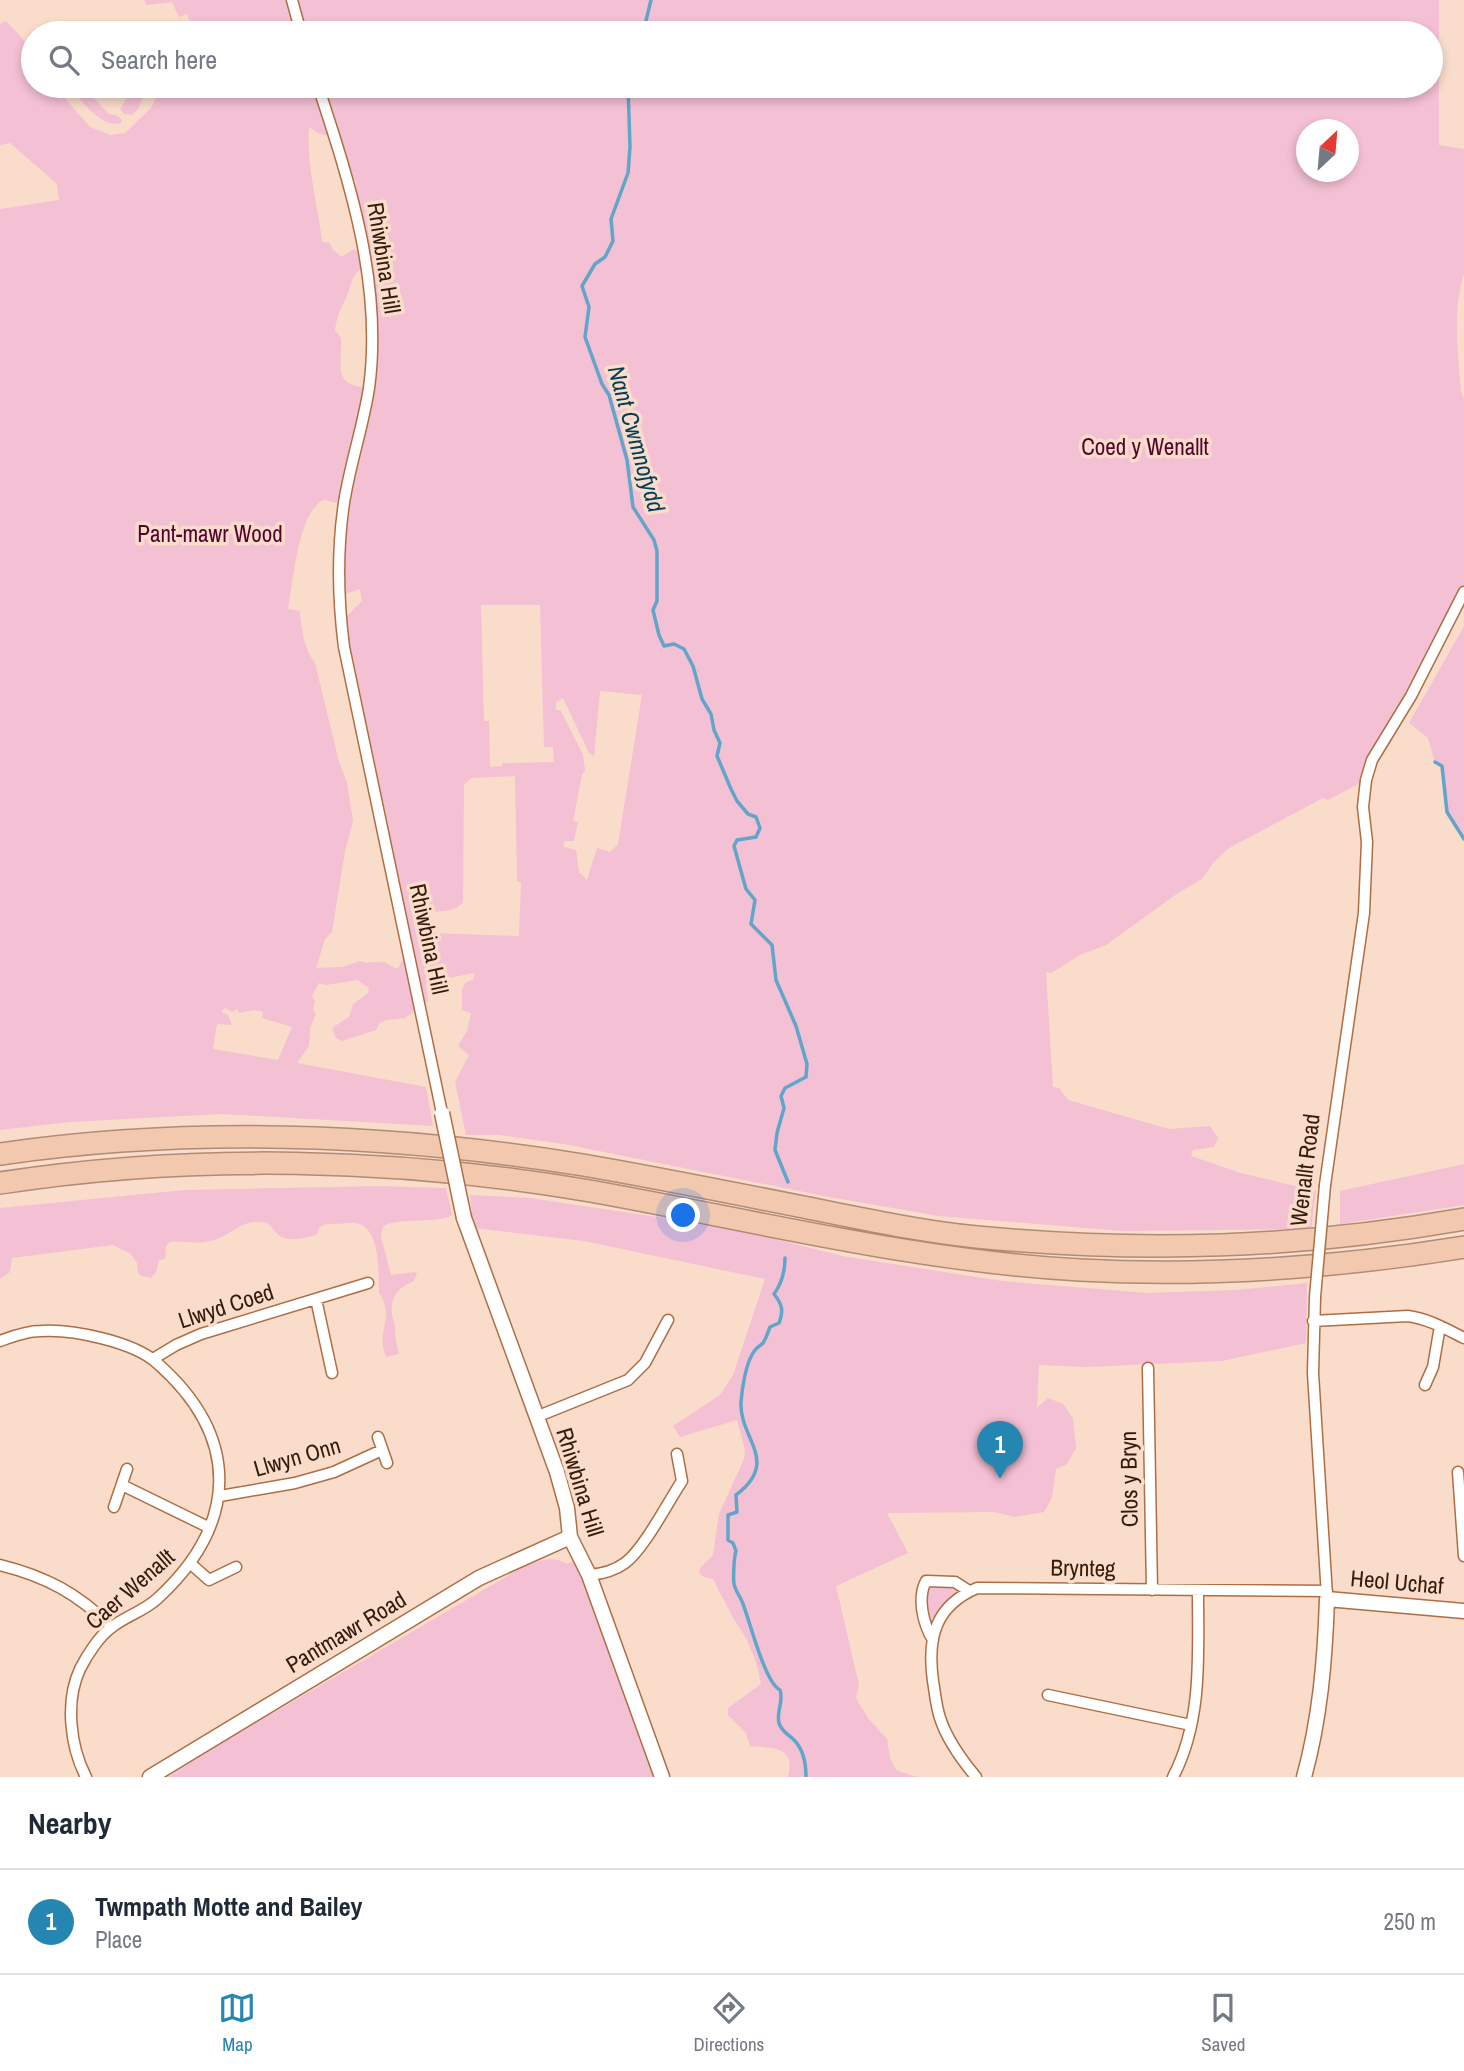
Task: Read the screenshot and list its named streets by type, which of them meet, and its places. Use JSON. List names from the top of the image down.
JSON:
{
  "streets": {
    "street": [
      "Rhiwbina Hill",
      "Wenallt Road",
      "Llwyd Coed",
      "Llwyn Onn",
      "Clos y Bryn",
      "Brynteg",
      "Heol Uchaf",
      "Caer Wenallt",
      "Pantmawr Road"
    ]
  },
  "crossings": [
    ["Rhiwbina Hill", "Pantmawr Road"],
    ["Wenallt Road", "Brynteg"],
    ["Wenallt Road", "Heol Uchaf"],
    ["Llwyd Coed", "Caer Wenallt"],
    ["Llwyn Onn", "Caer Wenallt"],
    ["Clos y Bryn", "Brynteg"],
    ["Brynteg", "Heol Uchaf"]
  ],
  "water": ["Nant Cwmnofydd"],
  "parks": ["Coed y Wenallt", "Pant-mawr Wood"],
  "north": "top right",
  "page": {
    "search": "Search here",
    "pins": "1",
    "heading": "Nearby",
    "list": [
      {
        "mark": "1",
        "name": "Twmpath Motte and Bailey",
        "note": "Place",
        "value": "250 m"
      }
    ],
    "nav": ["Map", "Directions", "Saved"]
  }
}
